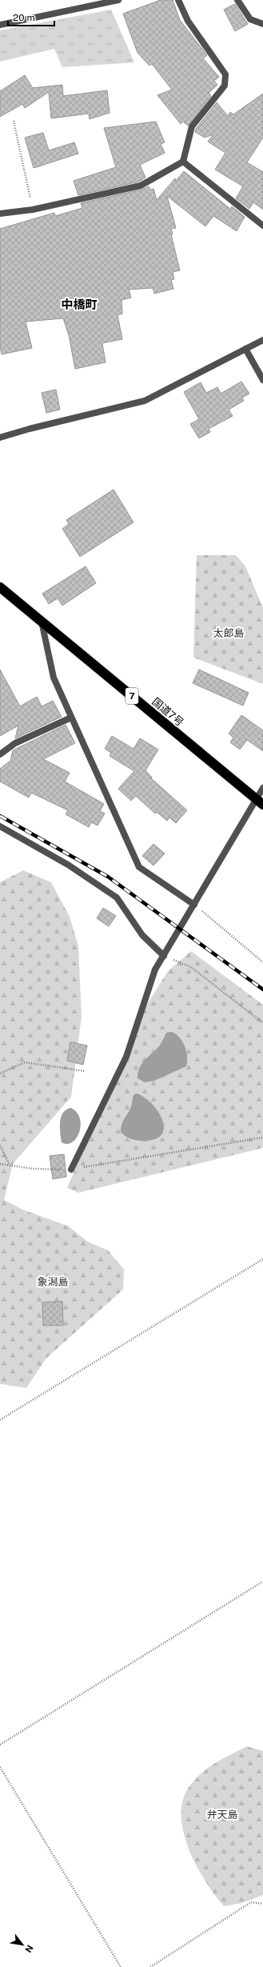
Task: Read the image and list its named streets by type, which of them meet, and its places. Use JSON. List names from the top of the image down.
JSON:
{
  "streets": {
    "highway": ["7", "国道7号"]
  },
  "districts": ["中橋町"],
  "parks": ["太郎島", "象潟島", "弁天島"],
  "scale_bar": "20 m",
  "north": "bottom right"
}
